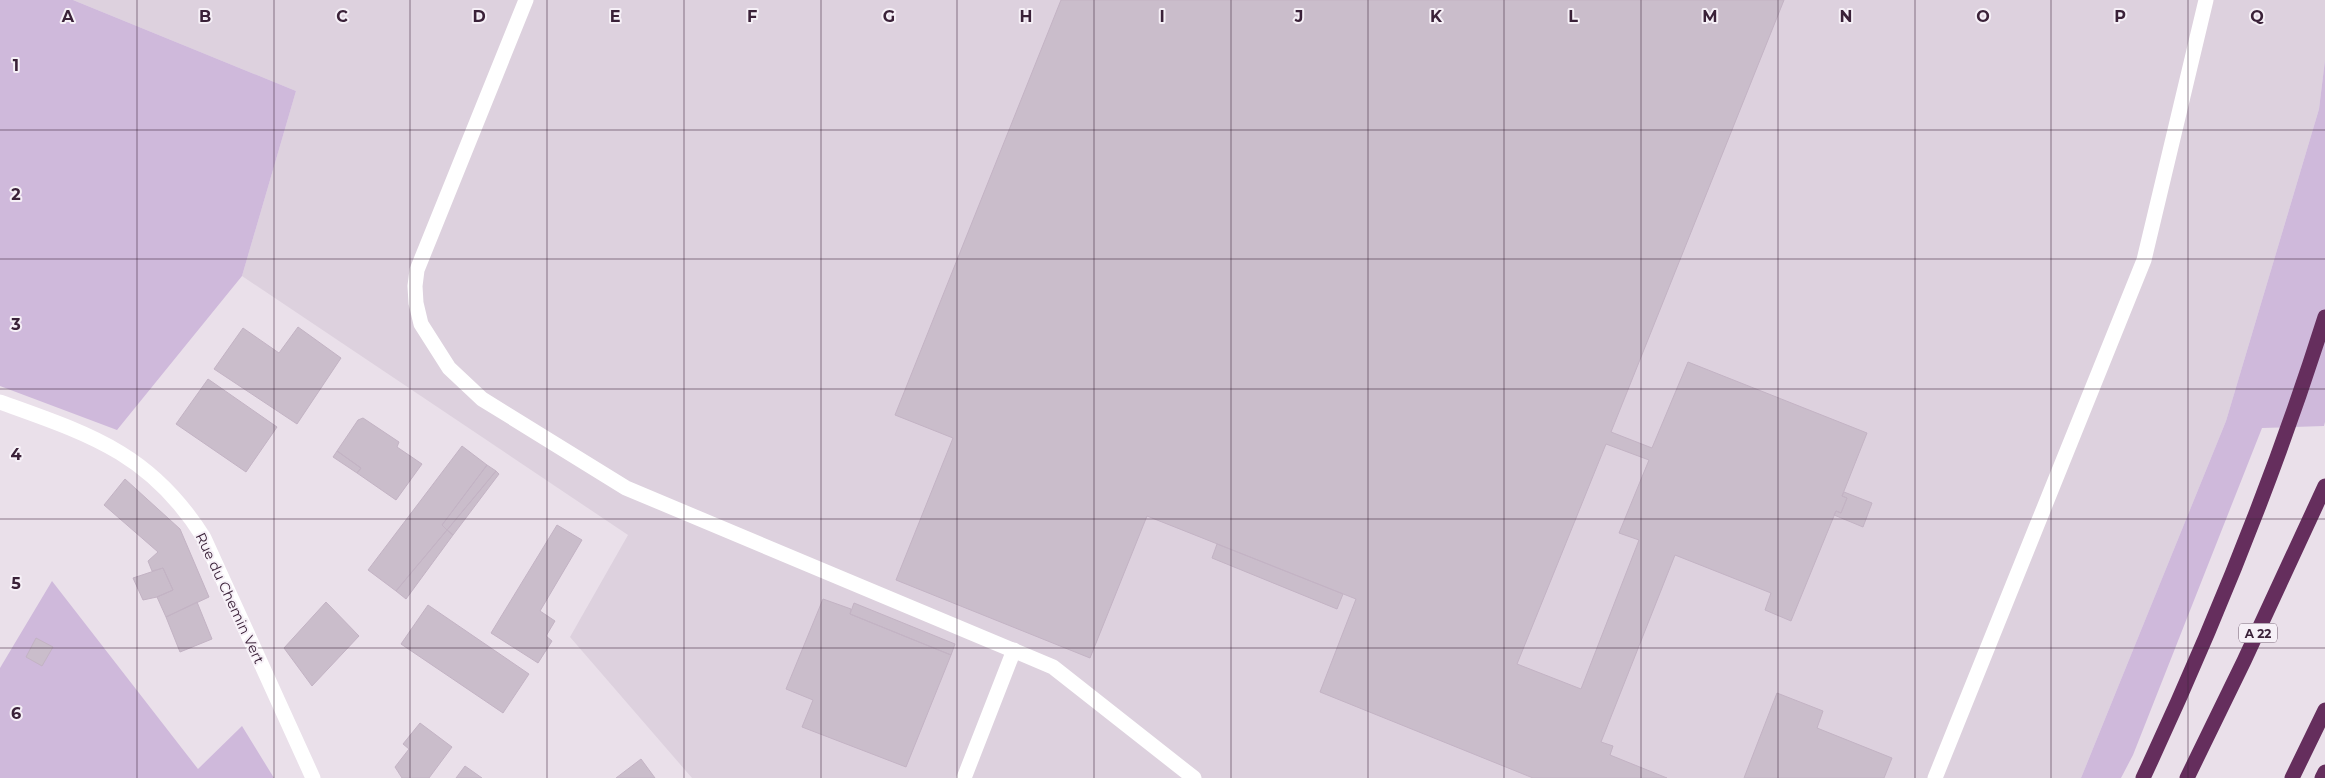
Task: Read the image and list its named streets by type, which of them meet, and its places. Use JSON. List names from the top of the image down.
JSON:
{
  "streets": {
    "highway": ["A 22"],
    "street": ["Rue du Chemin Vert"]
  },
  "grid": {
    "columns": [
      "A",
      "B",
      "C",
      "D",
      "E",
      "F",
      "G",
      "H",
      "I",
      "J",
      "K",
      "L",
      "M",
      "N",
      "O",
      "P",
      "Q"
    ],
    "rows": [
      "1",
      "2",
      "3",
      "4",
      "5",
      "6"
    ]
  }
}
